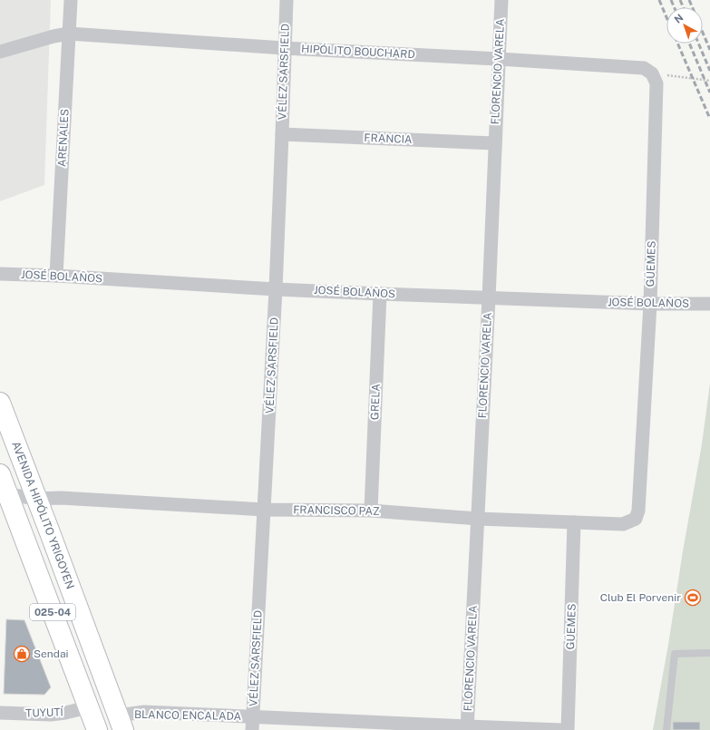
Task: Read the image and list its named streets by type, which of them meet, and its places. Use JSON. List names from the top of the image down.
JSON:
{
  "streets": {
    "main road": ["AVENIDA HIPÓLITO YRIGOYEN", "025-04"],
    "street": [
      "HIPÓLITO BOUCHARD",
      "VÉLEZ SARSFIELD",
      "FLORENCIO VARELA",
      "ARENALES",
      "FRANCIA",
      "GÜEMES",
      "JOSÉ BOLAÑOS",
      "GRELA",
      "FRANCISCO PAZ",
      "TUYUTÍ",
      "BLANCO ENCALADA"
    ]
  },
  "crossings": [
    ["HIPÓLITO BOUCHARD", "VÉLEZ SARSFIELD"],
    ["HIPÓLITO BOUCHARD", "FLORENCIO VARELA"],
    ["HIPÓLITO BOUCHARD", "ARENALES"],
    ["HIPÓLITO BOUCHARD", "GÜEMES"],
    ["VÉLEZ SARSFIELD", "FRANCIA"],
    ["VÉLEZ SARSFIELD", "JOSÉ BOLAÑOS"],
    ["VÉLEZ SARSFIELD", "FRANCISCO PAZ"],
    ["VÉLEZ SARSFIELD", "BLANCO ENCALADA"],
    ["FLORENCIO VARELA", "FRANCIA"],
    ["FLORENCIO VARELA", "JOSÉ BOLAÑOS"],
    ["FLORENCIO VARELA", "FRANCISCO PAZ"],
    ["FLORENCIO VARELA", "BLANCO ENCALADA"],
    ["ARENALES", "JOSÉ BOLAÑOS"],
    ["GÜEMES", "JOSÉ BOLAÑOS"],
    ["GÜEMES", "FRANCISCO PAZ"],
    ["JOSÉ BOLAÑOS", "GRELA"],
    ["GRELA", "FRANCISCO PAZ"],
    ["FRANCISCO PAZ", "AVENIDA HIPÓLITO YRIGOYEN"],
    ["FRANCISCO PAZ", "025-04"],
    ["AVENIDA HIPÓLITO YRIGOYEN", "BLANCO ENCALADA"],
    ["025-04", "TUYUTÍ"]
  ],
  "places": {
    "sports": ["Club El Porvenir"],
    "shop": ["Sendai"]
  },
  "north": "top left"
}
